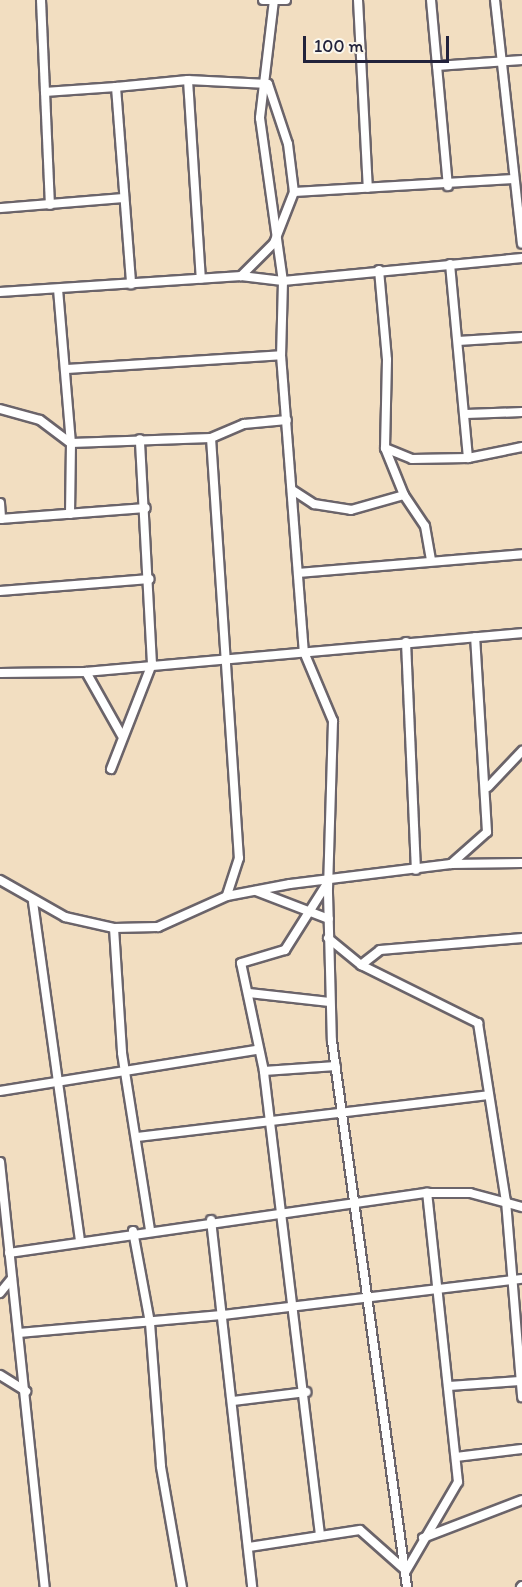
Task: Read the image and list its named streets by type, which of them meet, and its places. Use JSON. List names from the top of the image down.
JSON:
{
  "scale_bar": "100 m"
}
